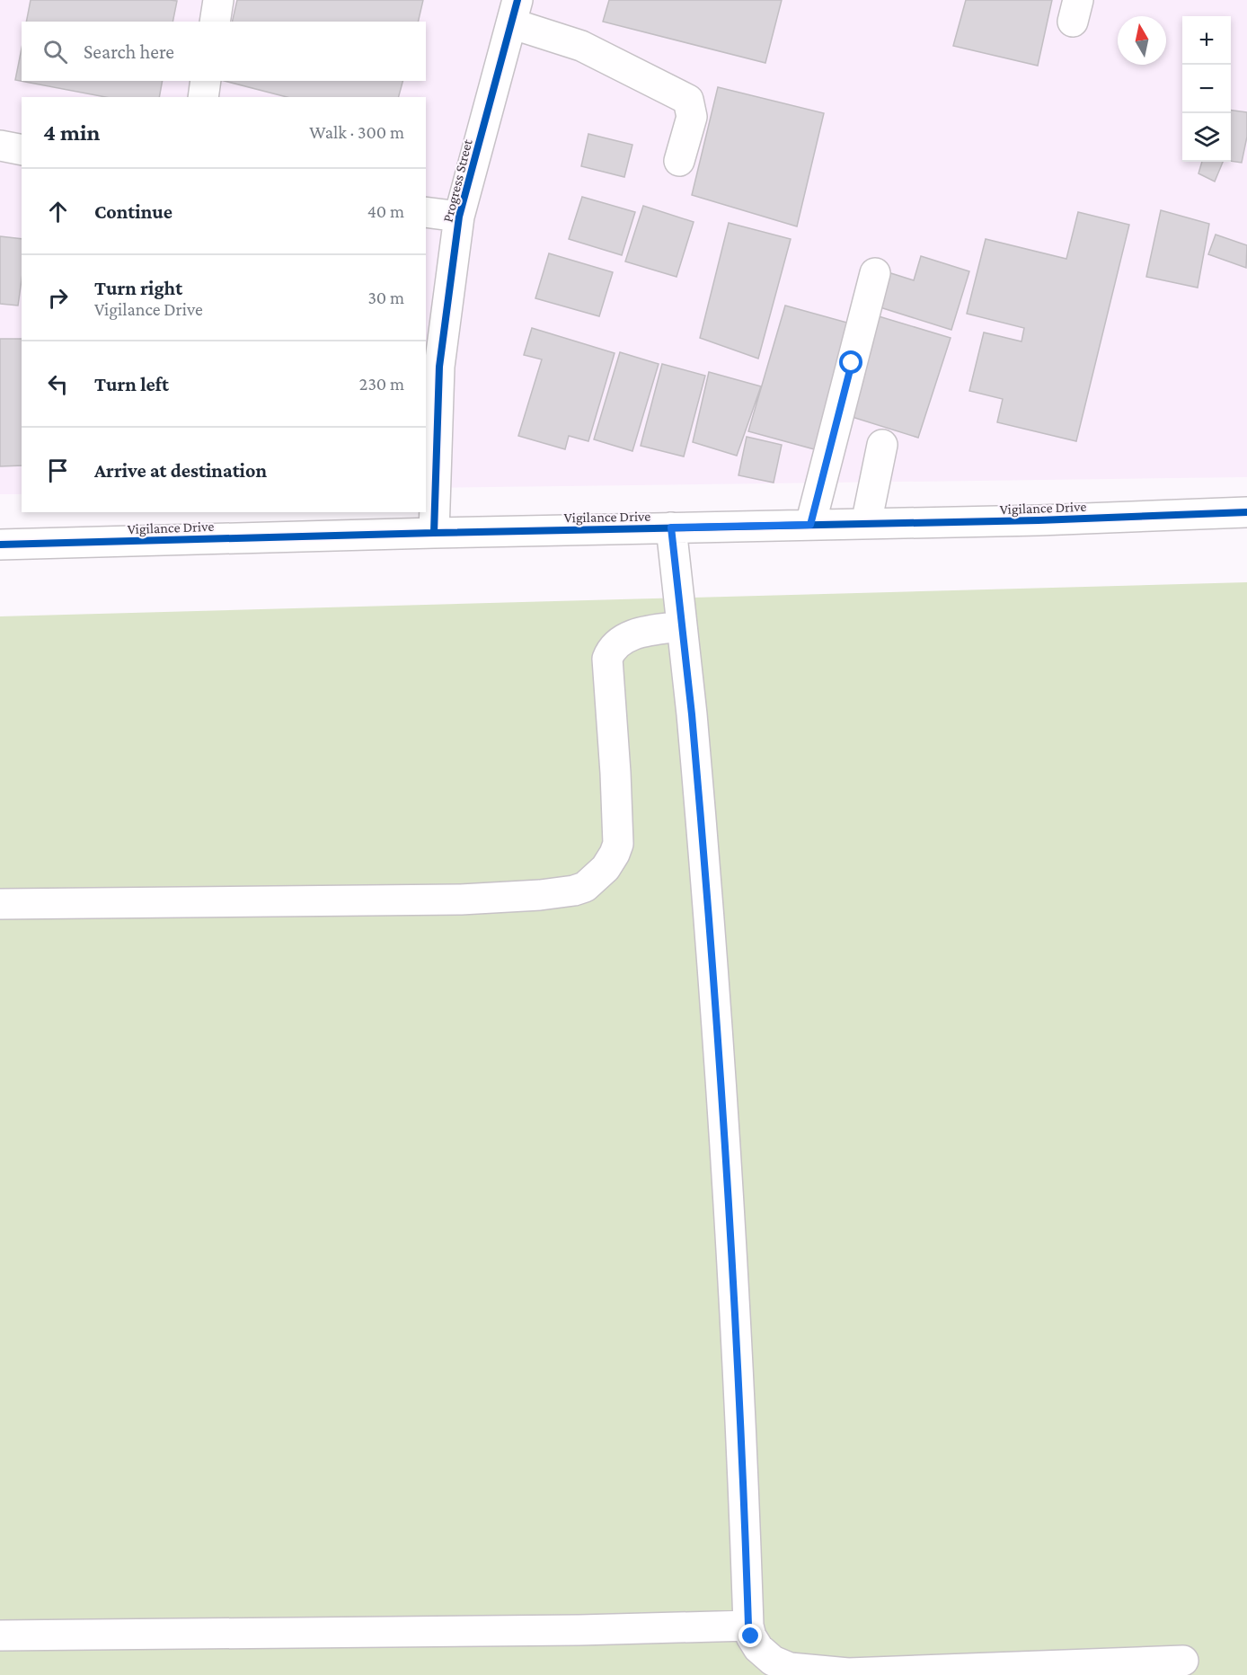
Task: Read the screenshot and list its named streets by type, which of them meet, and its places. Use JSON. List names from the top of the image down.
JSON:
{
  "streets": {
    "street": ["Progress Street", "Vigilance Drive"]
  },
  "crossings": [
    ["Progress Street", "Vigilance Drive"]
  ],
  "north": "top",
  "page": {
    "map_buttons": ["+", "−"],
    "search": "Search here",
    "heading": ["4 min", "Walk · 300 m"],
    "list": [
      ["Continue", "40 m"],
      ["Turn right", "Vigilance Drive", "30 m"],
      ["Turn left", "230 m"],
      "Arrive at destination"
    ]
  }
}
